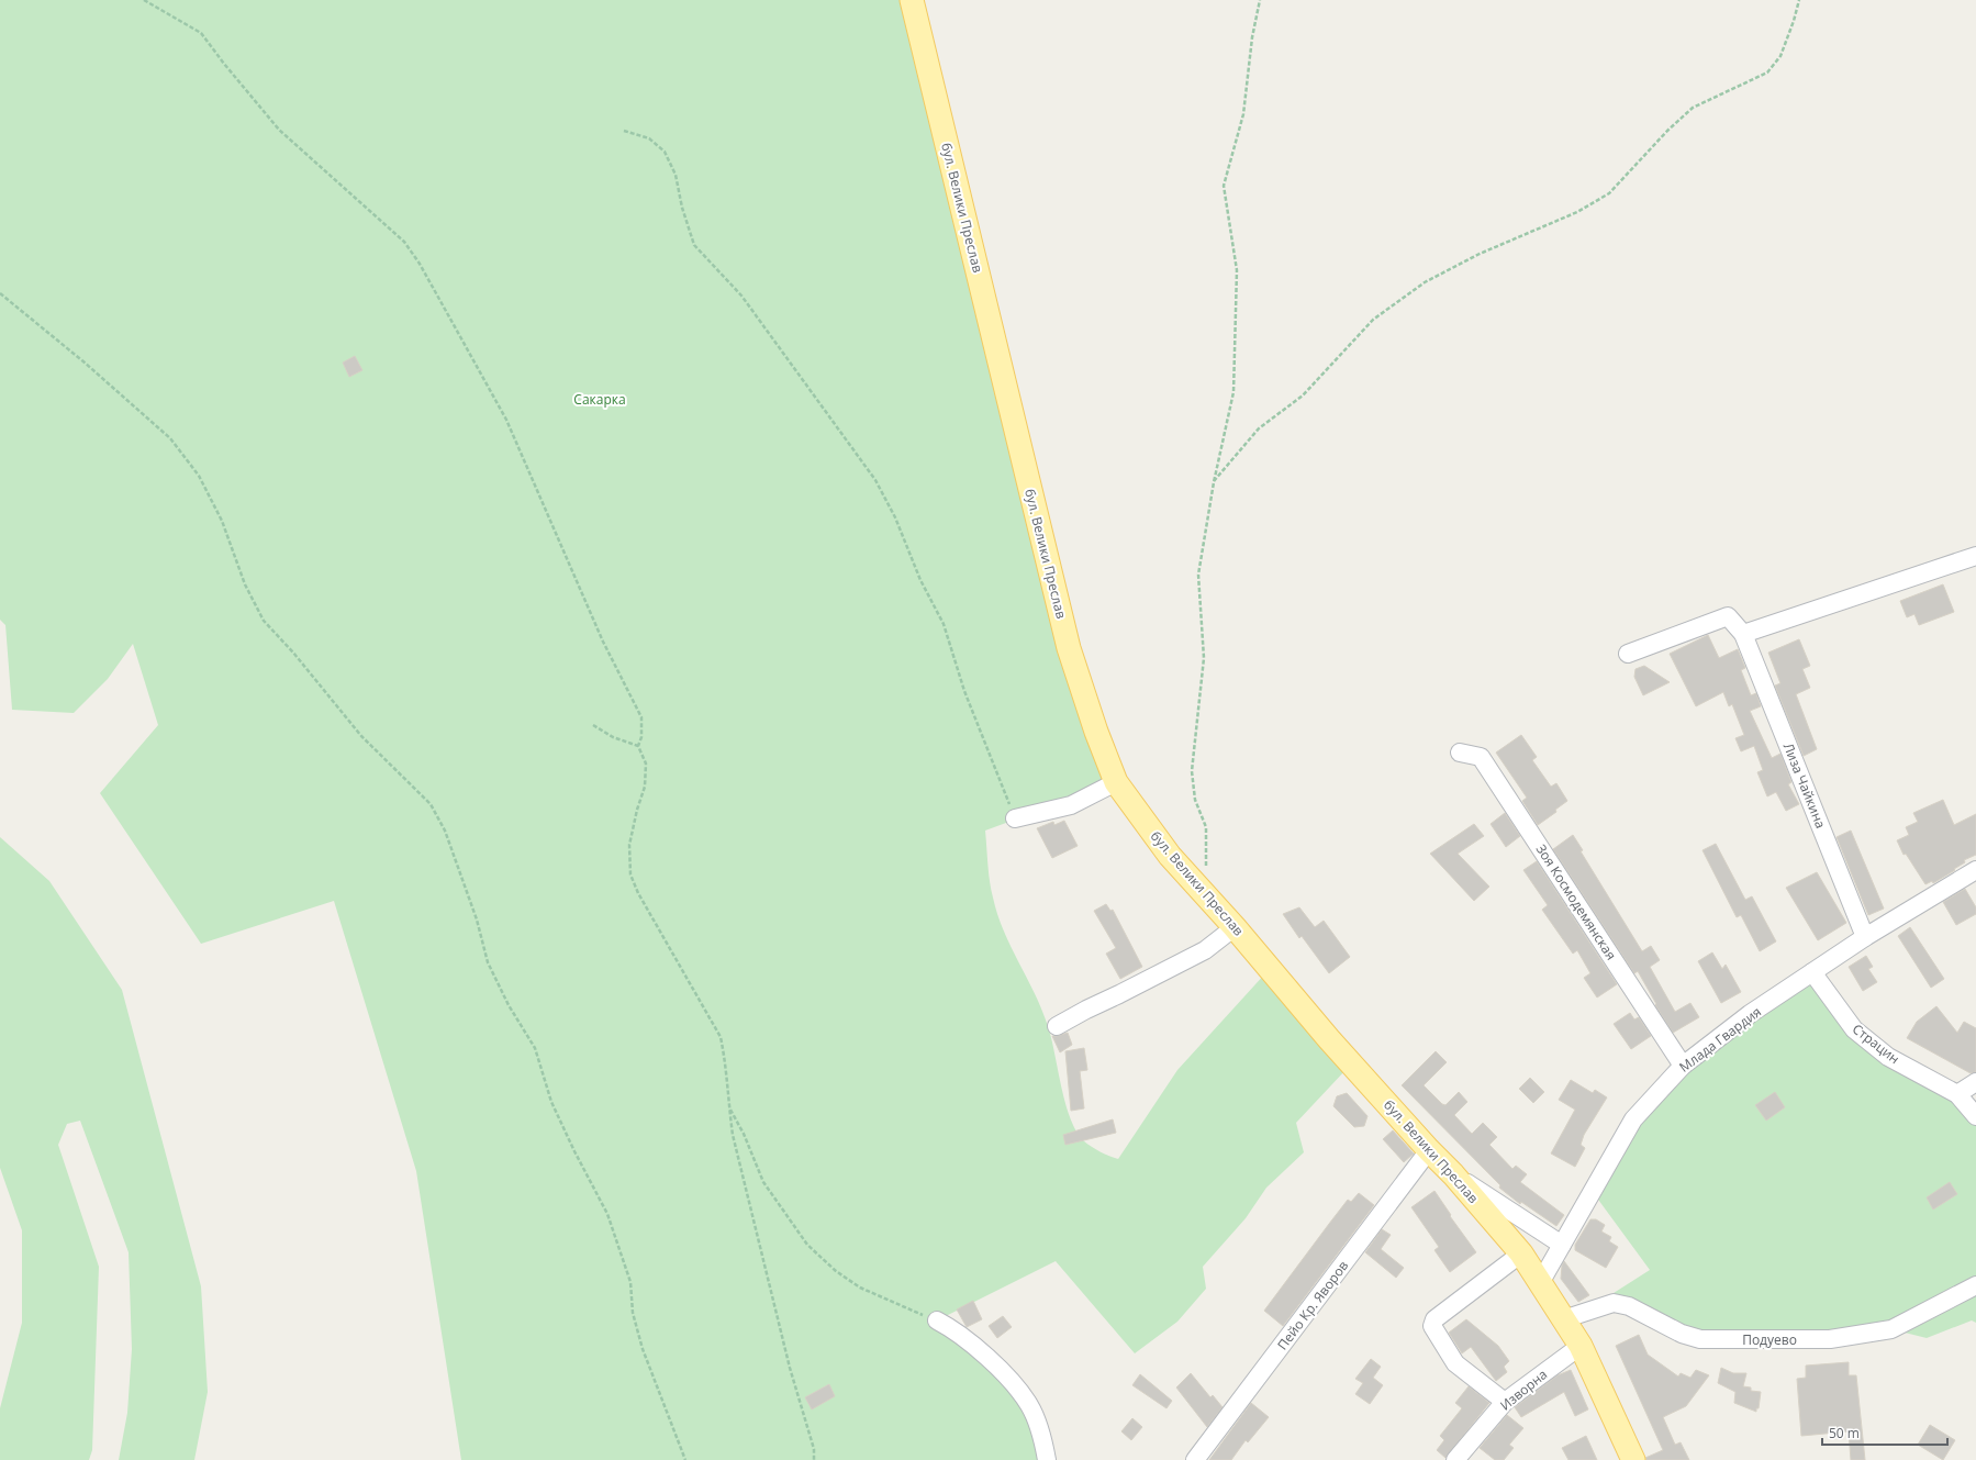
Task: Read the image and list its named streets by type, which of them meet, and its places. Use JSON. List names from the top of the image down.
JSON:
{
  "streets": {
    "main road": ["бул. Велики Преслав"],
    "street": [
      "Лиза Чайкина",
      "Зоя Космодемянская",
      "Млада Гвардия",
      "Страцин",
      "Пейо Кр. Яворов",
      "Подуево",
      "Изворна"
    ]
  },
  "crossings": [
    ["бул. Велики Преслав", "Млада Гвардия"],
    ["бул. Велики Преслав", "Пейо Кр. Яворов"],
    ["бул. Велики Преслав", "Подуево"],
    ["бул. Велики Преслав", "Изворна"],
    ["Лиза Чайкина", "Млада Гвардия"],
    ["Зоя Космодемянская", "Млада Гвардия"],
    ["Млада Гвардия", "Страцин"]
  ],
  "parks": ["Сакарка"],
  "scale_bar": "50 m"
}
